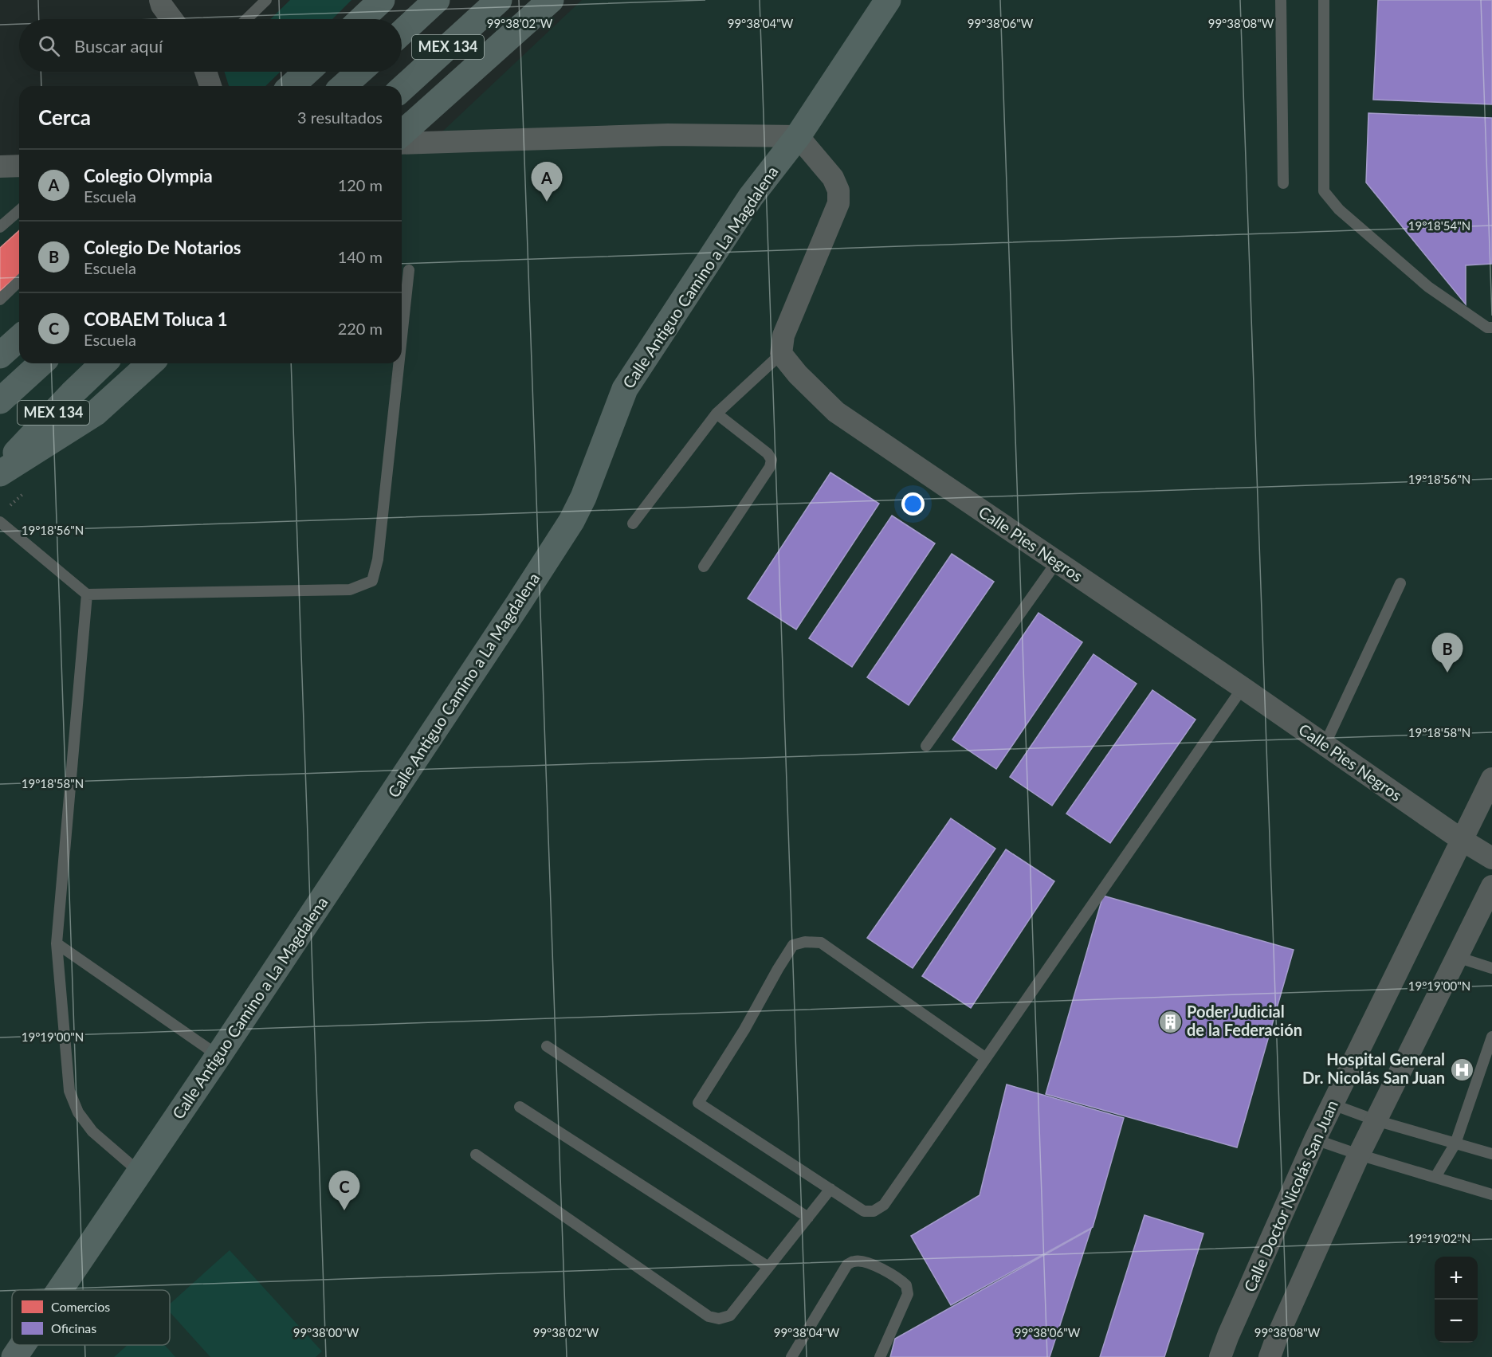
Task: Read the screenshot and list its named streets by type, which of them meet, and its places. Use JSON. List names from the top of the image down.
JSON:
{
  "streets": {
    "main road": ["MEX 134", "Calle Antiguo Camino a La Magdalena"],
    "street": ["Calle Pies Negros", "Calle Doctor Nicolás San Juan"]
  },
  "crossings": [
    ["Calle Pies Negros", "Calle Doctor Nicolás San Juan"]
  ],
  "places": {
    "building": ["Poder Judicial de la Federación"],
    "hospital": ["Hospital General Dr. Nicolás San Juan"]
  },
  "legend": ["Comercios", "Oficinas"],
  "page": {
    "search": "Buscar aquí",
    "heading": ["Cerca", "3 resultados"],
    "list": [
      {
        "mark": "A",
        "name": "Colegio Olympia",
        "note": "Escuela",
        "value": "120 m"
      },
      {
        "mark": "B",
        "name": "Colegio De Notarios",
        "note": "Escuela",
        "value": "140 m"
      },
      {
        "mark": "C",
        "name": "COBAEM Toluca 1",
        "note": "Escuela",
        "value": "220 m"
      }
    ],
    "pins": ["A", "B", "C"],
    "map_buttons": ["+", "−"]
  },
  "coordinates": [
    "99°38'02\"W",
    "99°38'04\"W",
    "99°38'06\"W",
    "99°38'08\"W",
    "19°18'54\"N",
    "19°18'56\"N",
    "19°18'58\"N",
    "19°19'00\"N",
    "19°19'02\"N",
    "99°38'00\"W"
  ]
}
